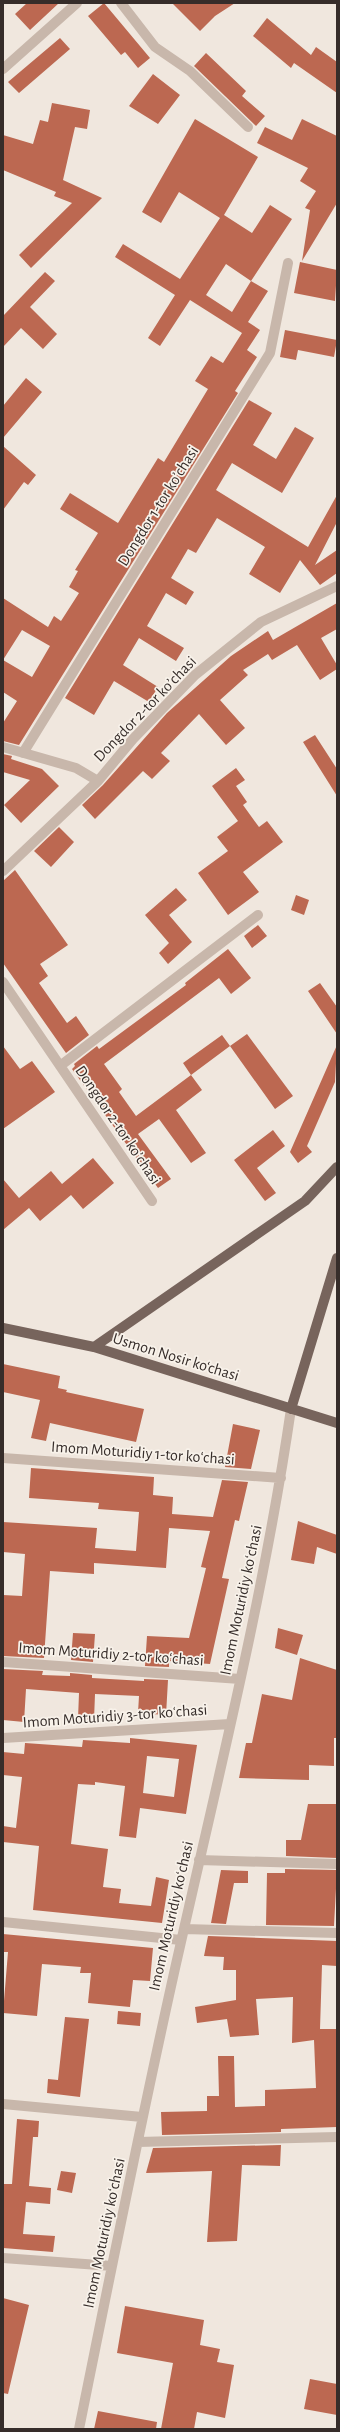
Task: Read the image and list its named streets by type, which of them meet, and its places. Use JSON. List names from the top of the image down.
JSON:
{
  "streets": {
    "main road": ["Usmon Nosir ko‘chasi"],
    "street": [
      "Dongdor 1-tor koʼchasi",
      "Dongdor 2-tor koʼchasi",
      "Imom Moturidiy 1-tor koʻchasi",
      "Imom Moturidiy koʻchasi",
      "Imom Moturidiy 2-tor koʻchasi",
      "Imom Moturidiy 3-tor koʻchasi"
    ]
  },
  "crossings": [
    ["Dongdor 1-tor koʼchasi", "Dongdor 2-tor koʼchasi"],
    ["Usmon Nosir ko‘chasi", "Imom Moturidiy koʻchasi"],
    ["Imom Moturidiy 1-tor koʻchasi", "Imom Moturidiy koʻchasi"],
    ["Imom Moturidiy koʻchasi", "Imom Moturidiy 2-tor koʻchasi"],
    ["Imom Moturidiy koʻchasi", "Imom Moturidiy 3-tor koʻchasi"]
  ]
}
